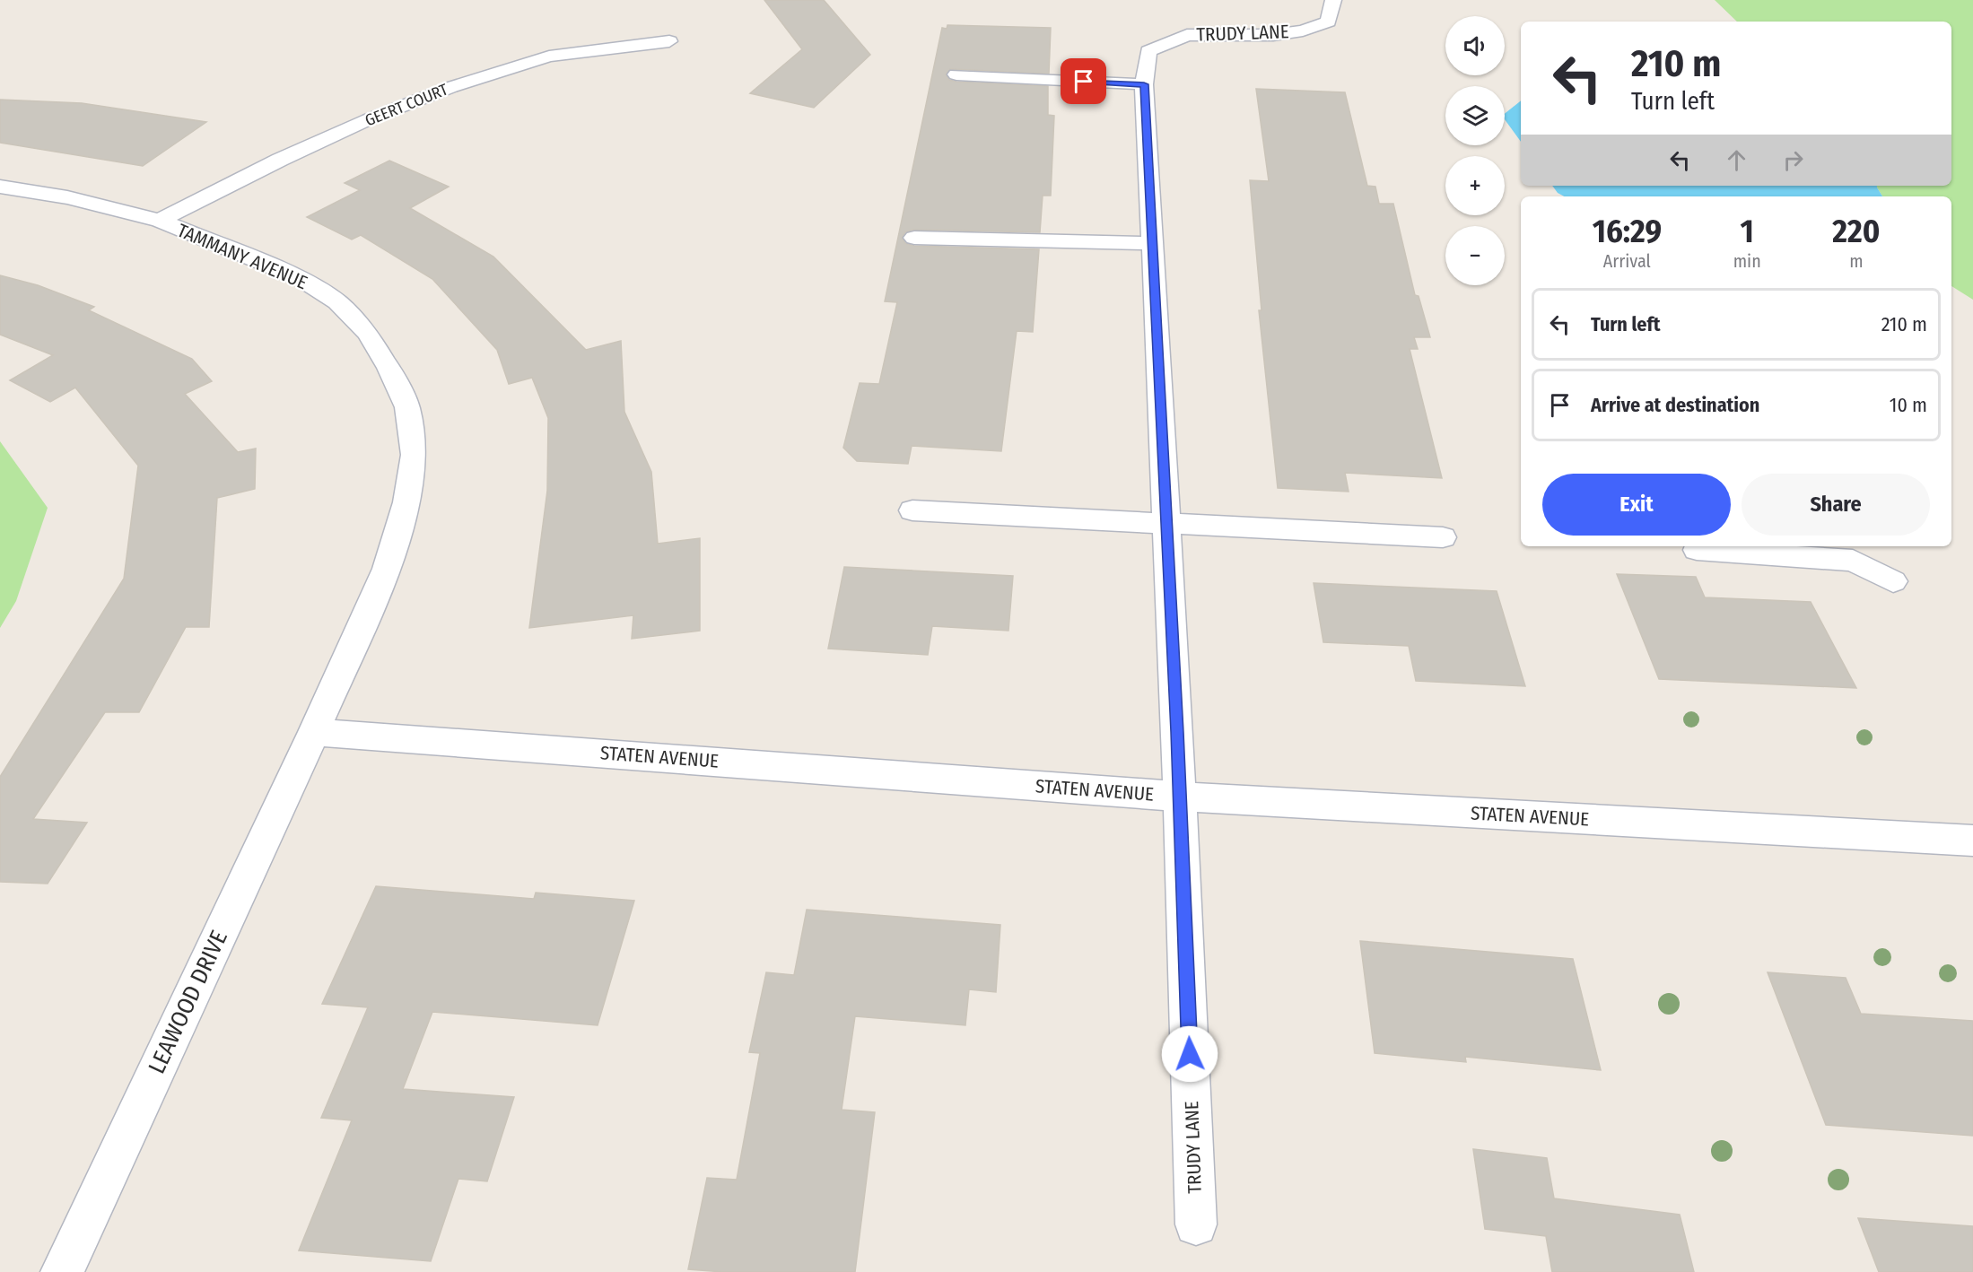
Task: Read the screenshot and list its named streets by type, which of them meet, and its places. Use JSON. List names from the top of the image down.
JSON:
{
  "streets": {
    "street": [
      "TRUDY LANE",
      "GEERT COURT",
      "TAMMANY AVENUE",
      "STATEN AVENUE",
      "LEAWOOD DRIVE"
    ]
  },
  "crossings": [
    ["TRUDY LANE", "STATEN AVENUE"],
    ["GEERT COURT", "TAMMANY AVENUE"],
    ["TAMMANY AVENUE", "STATEN AVENUE"],
    ["TAMMANY AVENUE", "LEAWOOD DRIVE"],
    ["STATEN AVENUE", "LEAWOOD DRIVE"]
  ],
  "page": {
    "map_buttons": ["+", "−"],
    "turn": ["210 m", "Turn left"],
    "eta": [
      "16:29",
      "Arrival",
      "1",
      "min",
      "220",
      "m"
    ],
    "list": [
      {
        "name": "Turn left",
        "value": "210 m"
      },
      {
        "name": "Arrive at destination",
        "value": "10 m"
      }
    ],
    "buttons": ["Exit", "Share"]
  }
}
